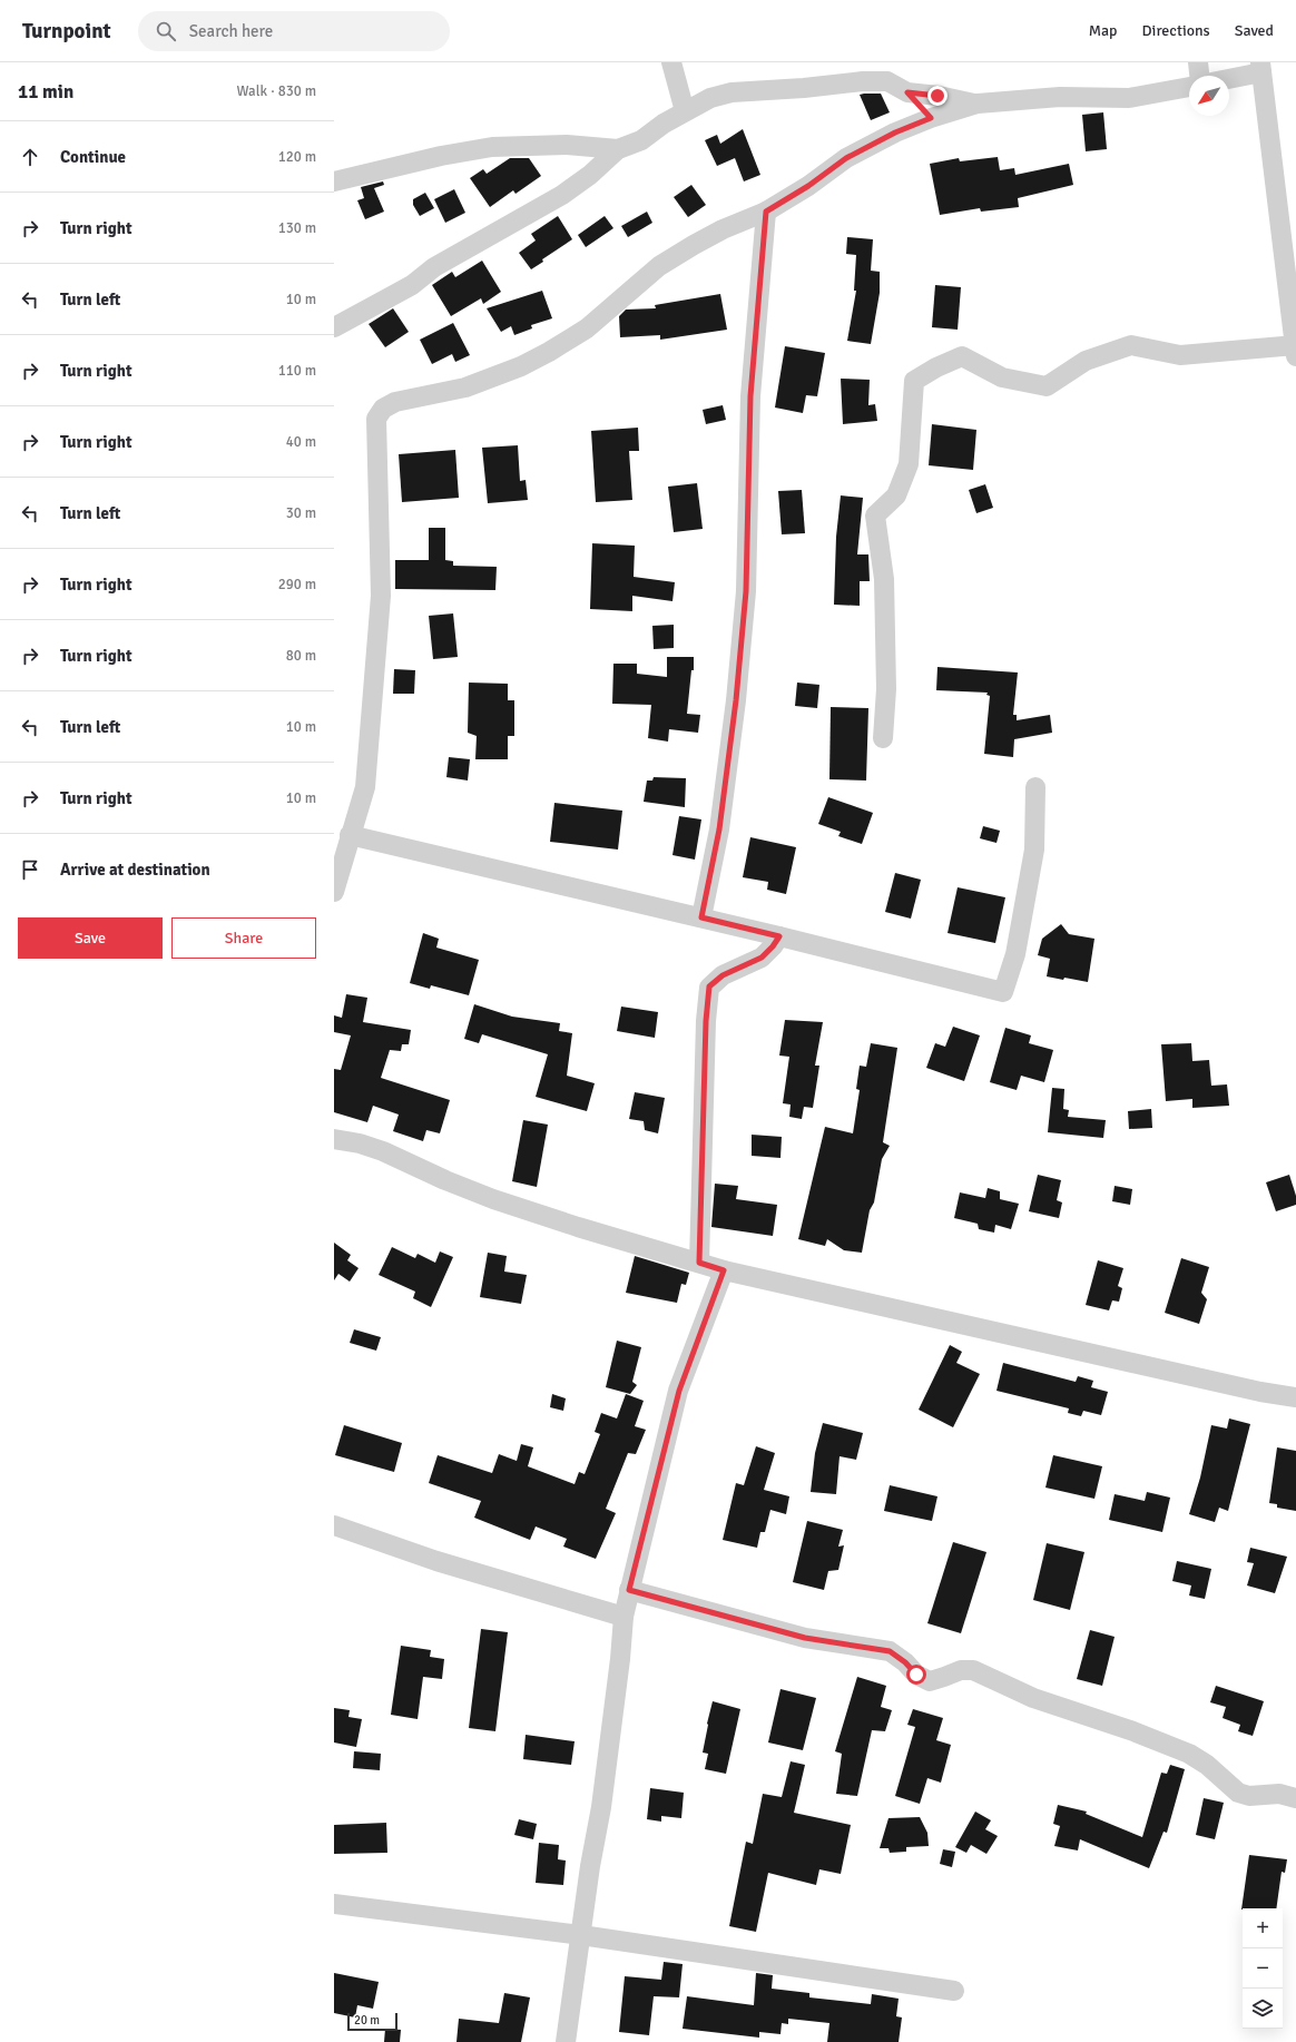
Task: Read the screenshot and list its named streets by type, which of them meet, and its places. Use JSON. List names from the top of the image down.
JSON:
{
  "scale_bar": "20 m",
  "north": "bottom left",
  "page": {
    "header": "Turnpoint",
    "search": "Search here",
    "nav": ["Map", "Directions", "Saved"],
    "heading": ["11 min", "Walk · 830 m"],
    "list": [
      ["Continue", "120 m"],
      ["Turn right", "130 m"],
      ["Turn left", "10 m"],
      ["Turn right", "110 m"],
      ["Turn right", "40 m"],
      ["Turn left", "30 m"],
      ["Turn right", "290 m"],
      ["Turn right", "80 m"],
      ["Turn left", "10 m"],
      ["Turn right", "10 m"],
      "Arrive at destination"
    ],
    "buttons": ["Save", "Share"],
    "map_buttons": ["+", "−"],
    "scale": "20 m"
  }
}
